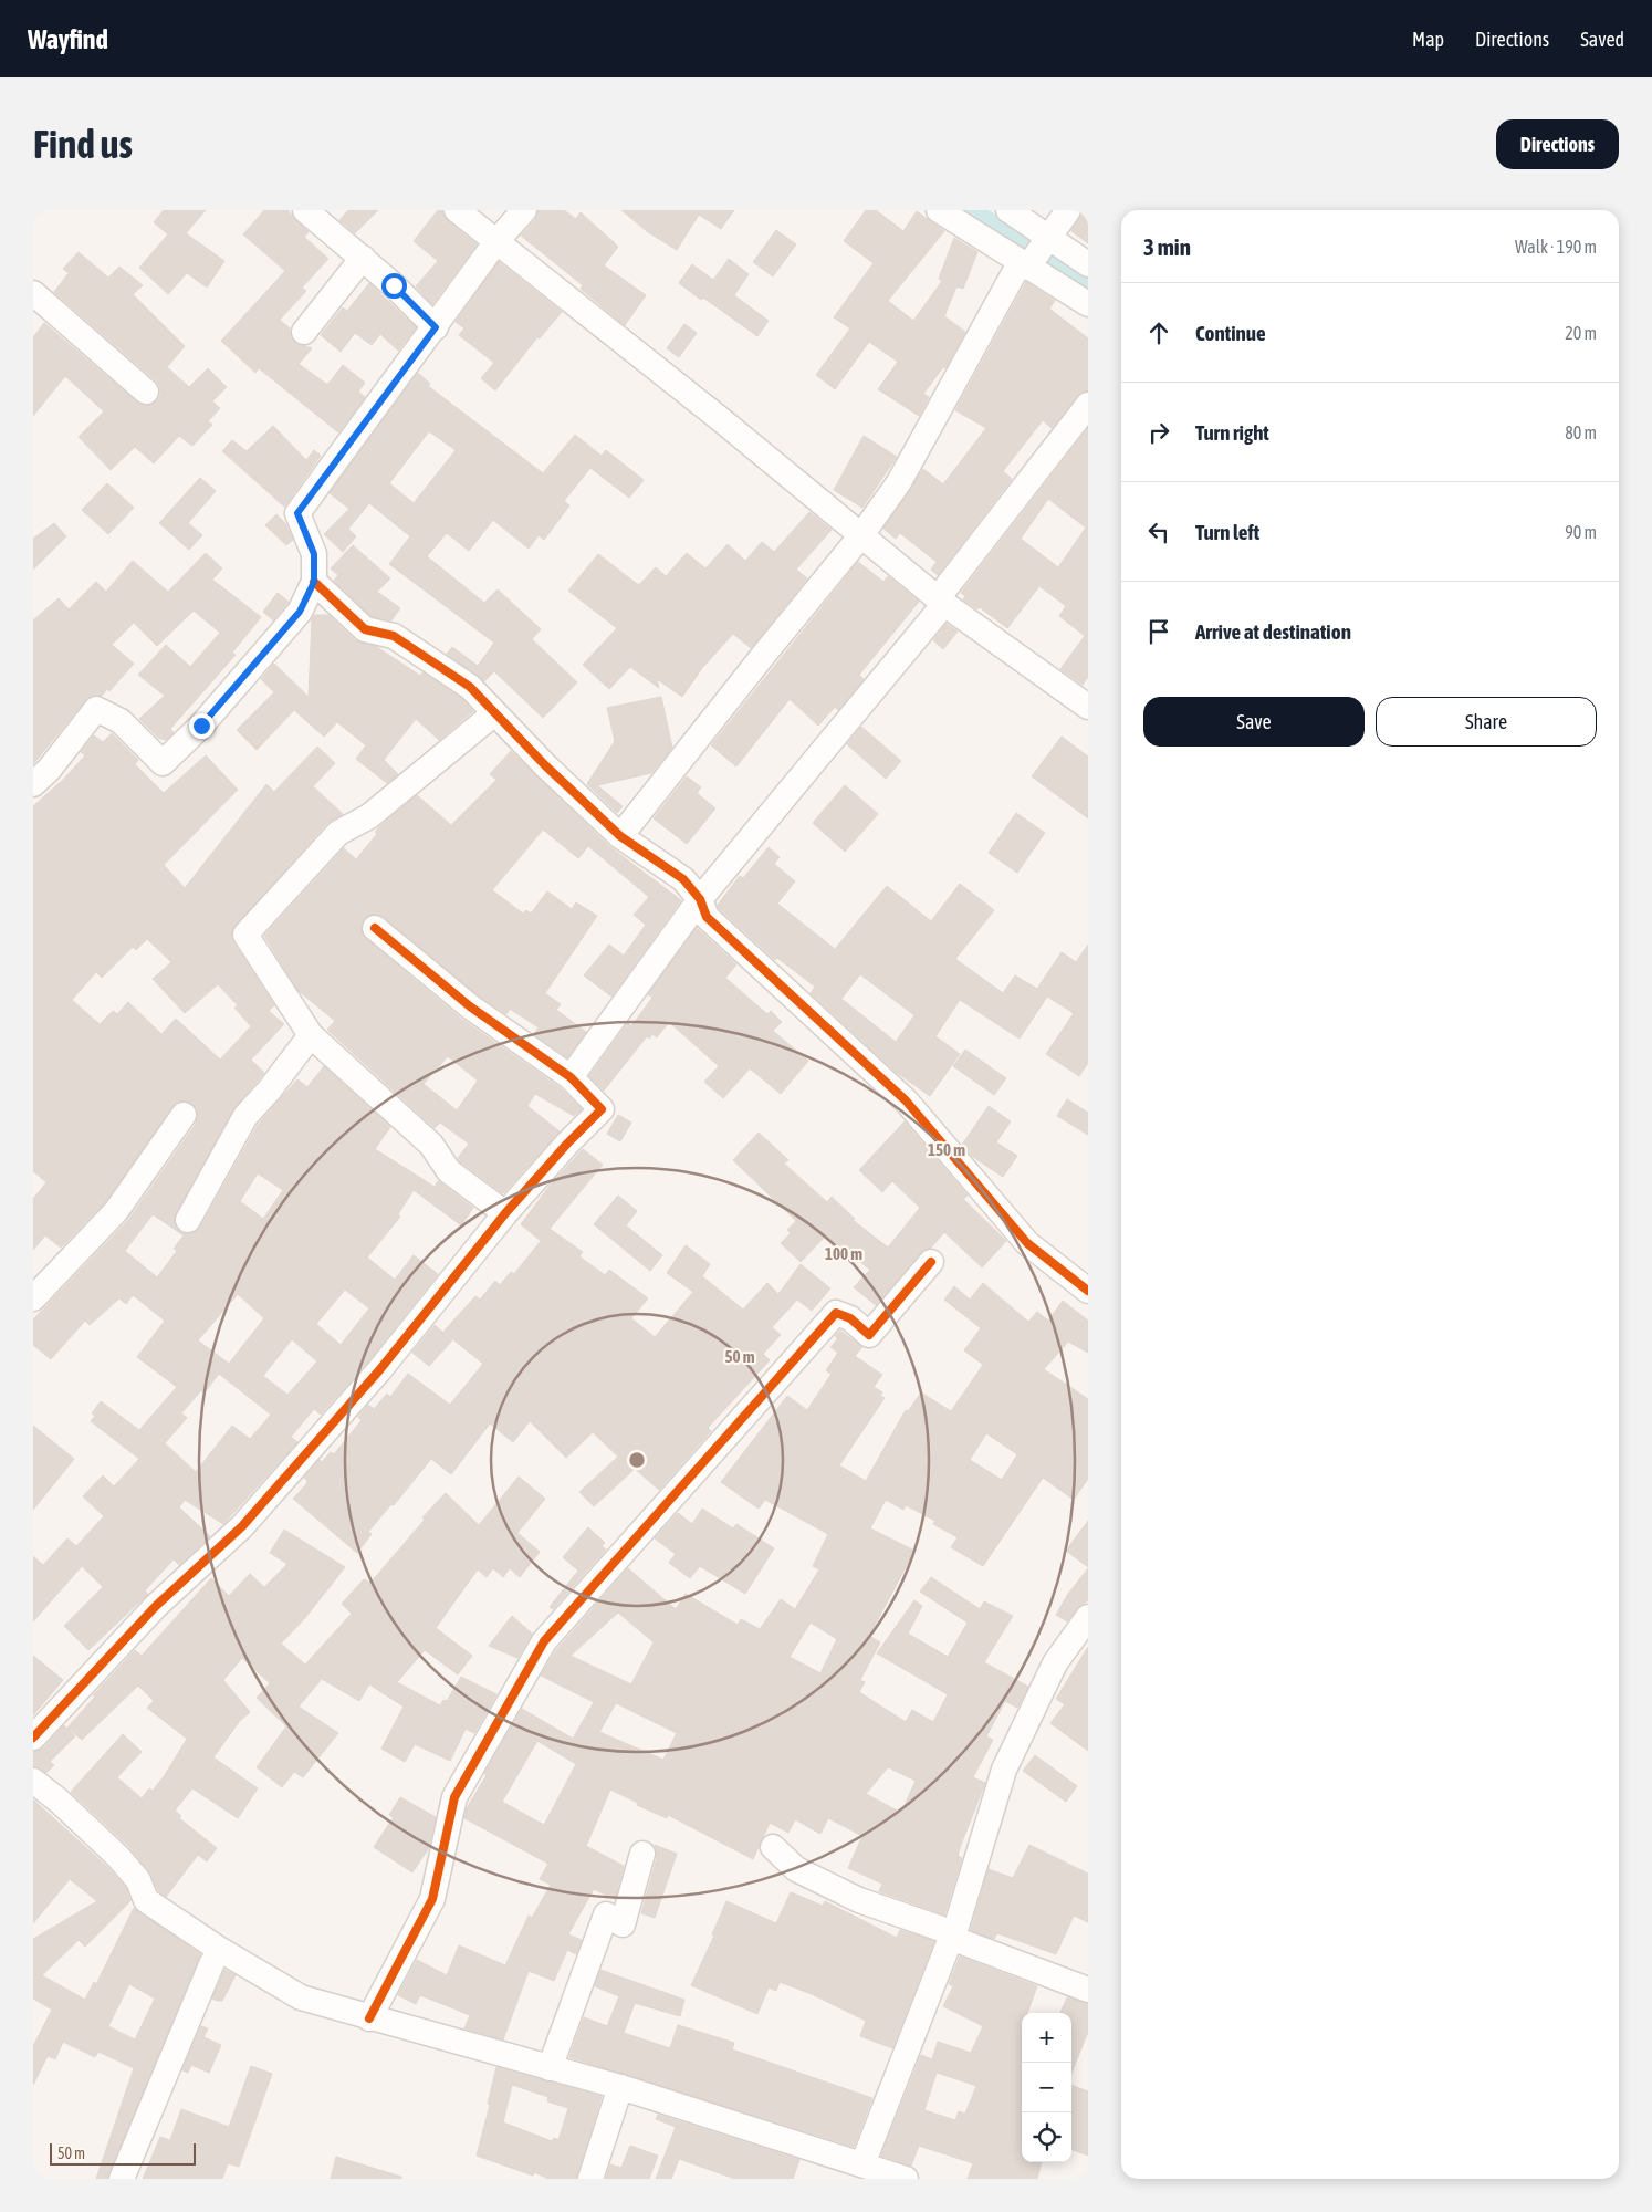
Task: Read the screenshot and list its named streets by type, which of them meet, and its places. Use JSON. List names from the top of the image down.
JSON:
{
  "scale_bar": "50 m",
  "page": {
    "header": "Wayfind",
    "nav": ["Map", "Directions", "Saved"],
    "buttons": [
      "Directions",
      ["Save", "Share"]
    ],
    "title": "Find us",
    "heading": ["3 min", "Walk · 190 m"],
    "list": [
      ["Continue", "20 m"],
      ["Turn right", "80 m"],
      ["Turn left", "90 m"],
      "Arrive at destination"
    ],
    "map_buttons": ["+", "−"],
    "scale": "50 m"
  },
  "rings": ["150 m", "100 m", "50 m"]
}
